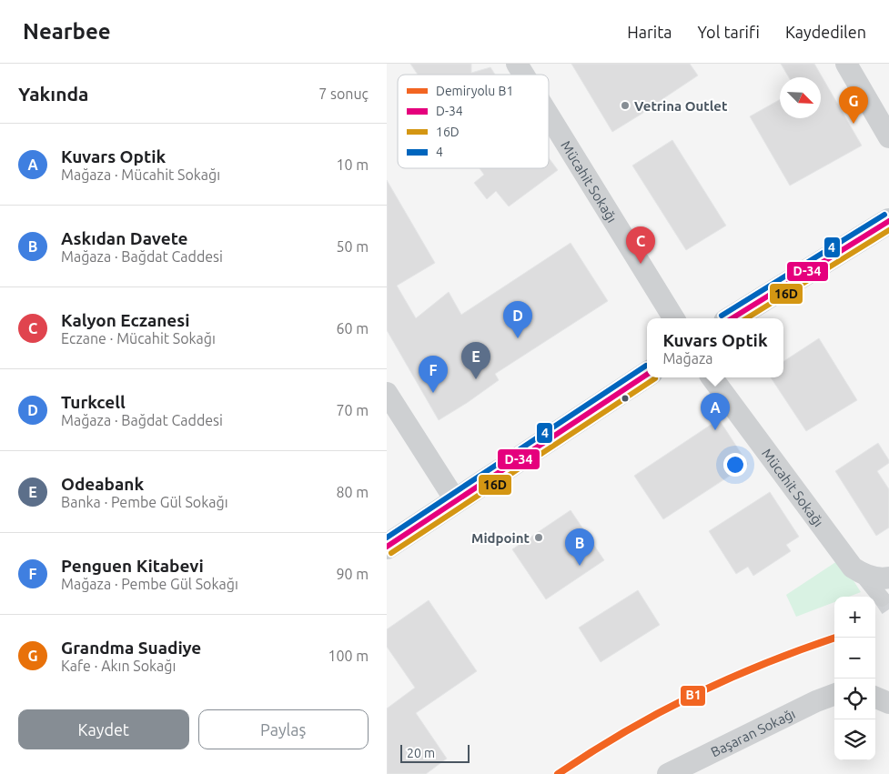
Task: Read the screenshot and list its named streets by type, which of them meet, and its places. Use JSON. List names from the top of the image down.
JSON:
{
  "streets": {
    "street": ["Mücahit Sokağı", "Başaran Sokağı"]
  },
  "places": ["Vetrina Outlet", "Midpoint"],
  "lines": [
    "transit line 4",
    "transit line D-34",
    "transit line 16D",
    "rail line B1"
  ],
  "legend": [
    "Demiryolu B1",
    "D-34",
    "16D",
    "4"
  ],
  "scale_bar": "20 m",
  "north": "bottom right",
  "page": {
    "header": "Nearbee",
    "nav": ["Harita", "Yol tarifi", "Kaydedilen"],
    "heading": ["Yakında", "7 sonuç"],
    "pins": [
      "G",
      "C",
      "D",
      "E",
      "F",
      "A",
      "B"
    ],
    "list": [
      {
        "mark": "A",
        "name": "Kuvars Optik",
        "note": "Mağaza · Mücahit Sokağı",
        "value": "10 m"
      },
      {
        "mark": "B",
        "name": "Askıdan Davete",
        "note": "Mağaza · Bağdat Caddesi",
        "value": "50 m"
      },
      {
        "mark": "C",
        "name": "Kalyon Eczanesi",
        "note": "Eczane · Mücahit Sokağı",
        "value": "60 m"
      },
      {
        "mark": "D",
        "name": "Turkcell",
        "note": "Mağaza · Bağdat Caddesi",
        "value": "70 m"
      },
      {
        "mark": "E",
        "name": "Odeabank",
        "note": "Banka · Pembe Gül Sokağı",
        "value": "80 m"
      },
      {
        "mark": "F",
        "name": "Penguen Kitabevi",
        "note": "Mağaza · Pembe Gül Sokağı",
        "value": "90 m"
      },
      {
        "mark": "G",
        "name": "Grandma Suadiye",
        "note": "Kafe · Akın Sokağı",
        "value": "100 m"
      }
    ],
    "popup": ["Kuvars Optik", "Mağaza"],
    "map_buttons": ["+", "−"],
    "buttons": ["Kaydet", "Paylaş"],
    "scale": "20 m"
  }
}
